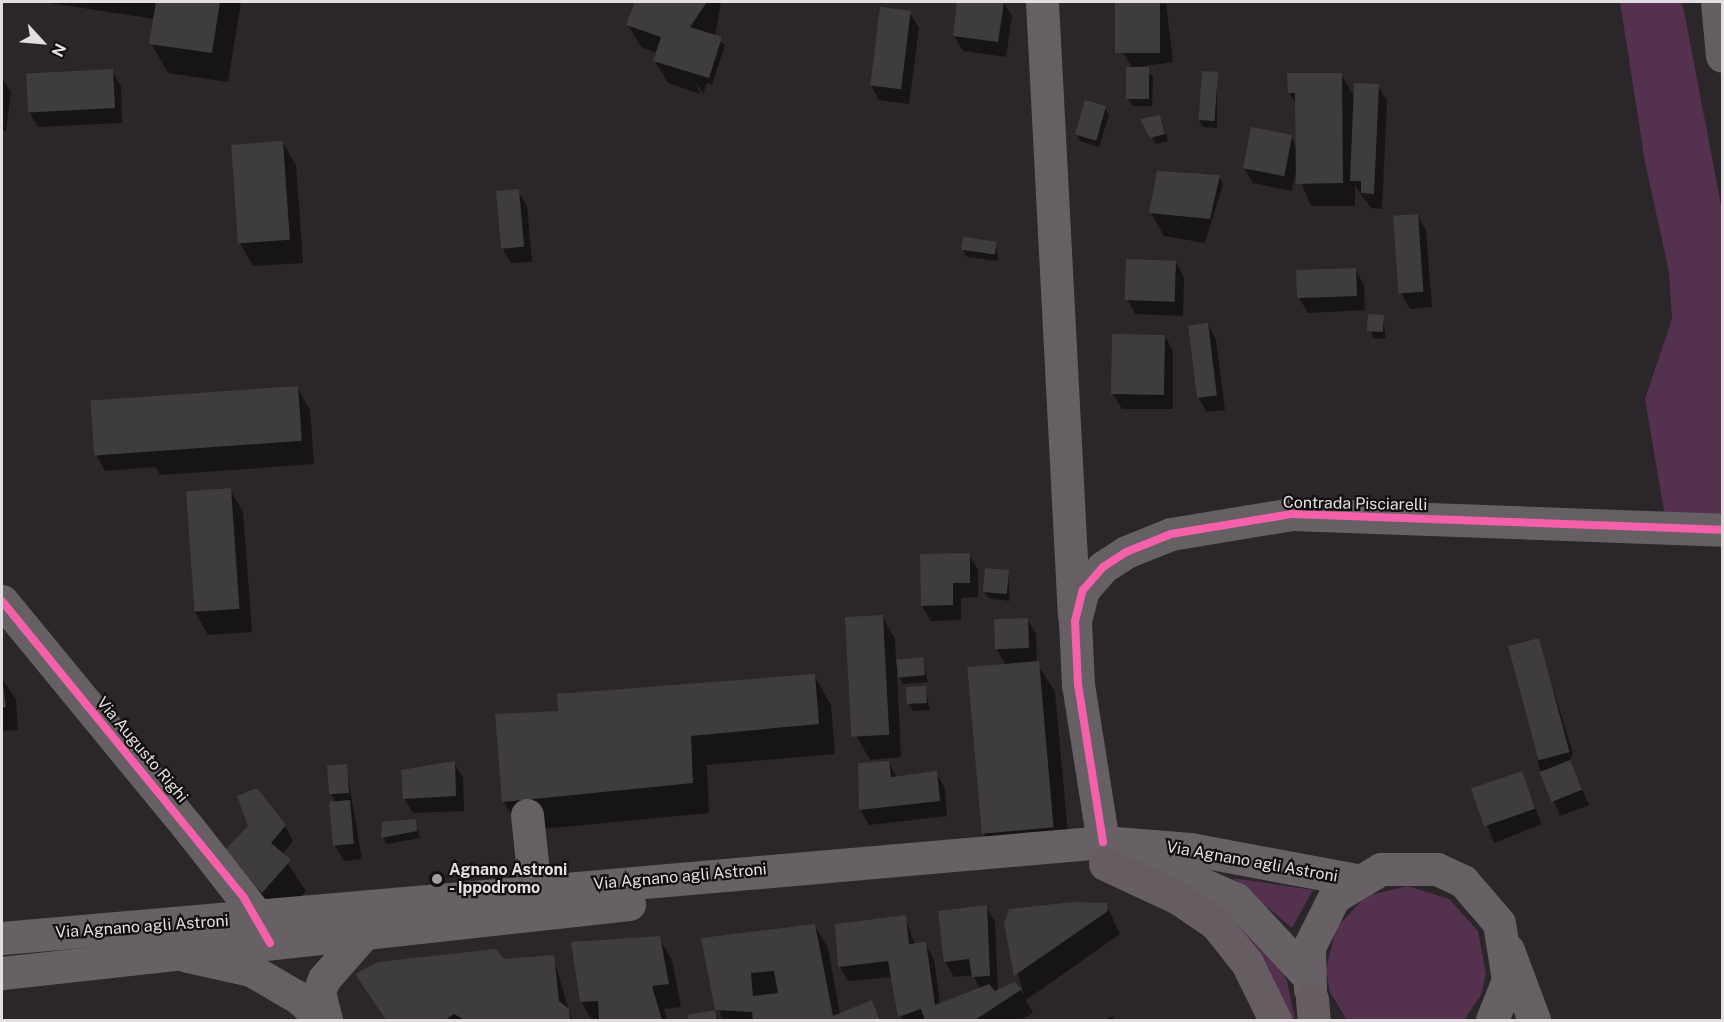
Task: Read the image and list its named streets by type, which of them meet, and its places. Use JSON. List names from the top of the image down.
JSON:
{
  "streets": {
    "main road": ["Via Agnano agli Astroni"],
    "street": ["Contrada Pisciarelli", "Via Augusto Righi"]
  },
  "crossings": [
    ["Contrada Pisciarelli", "Via Agnano agli Astroni"],
    ["Via Augusto Righi", "Via Agnano agli Astroni"]
  ],
  "places": ["Agnano Astroni - Ippodromo"],
  "north": "bottom right"
}
